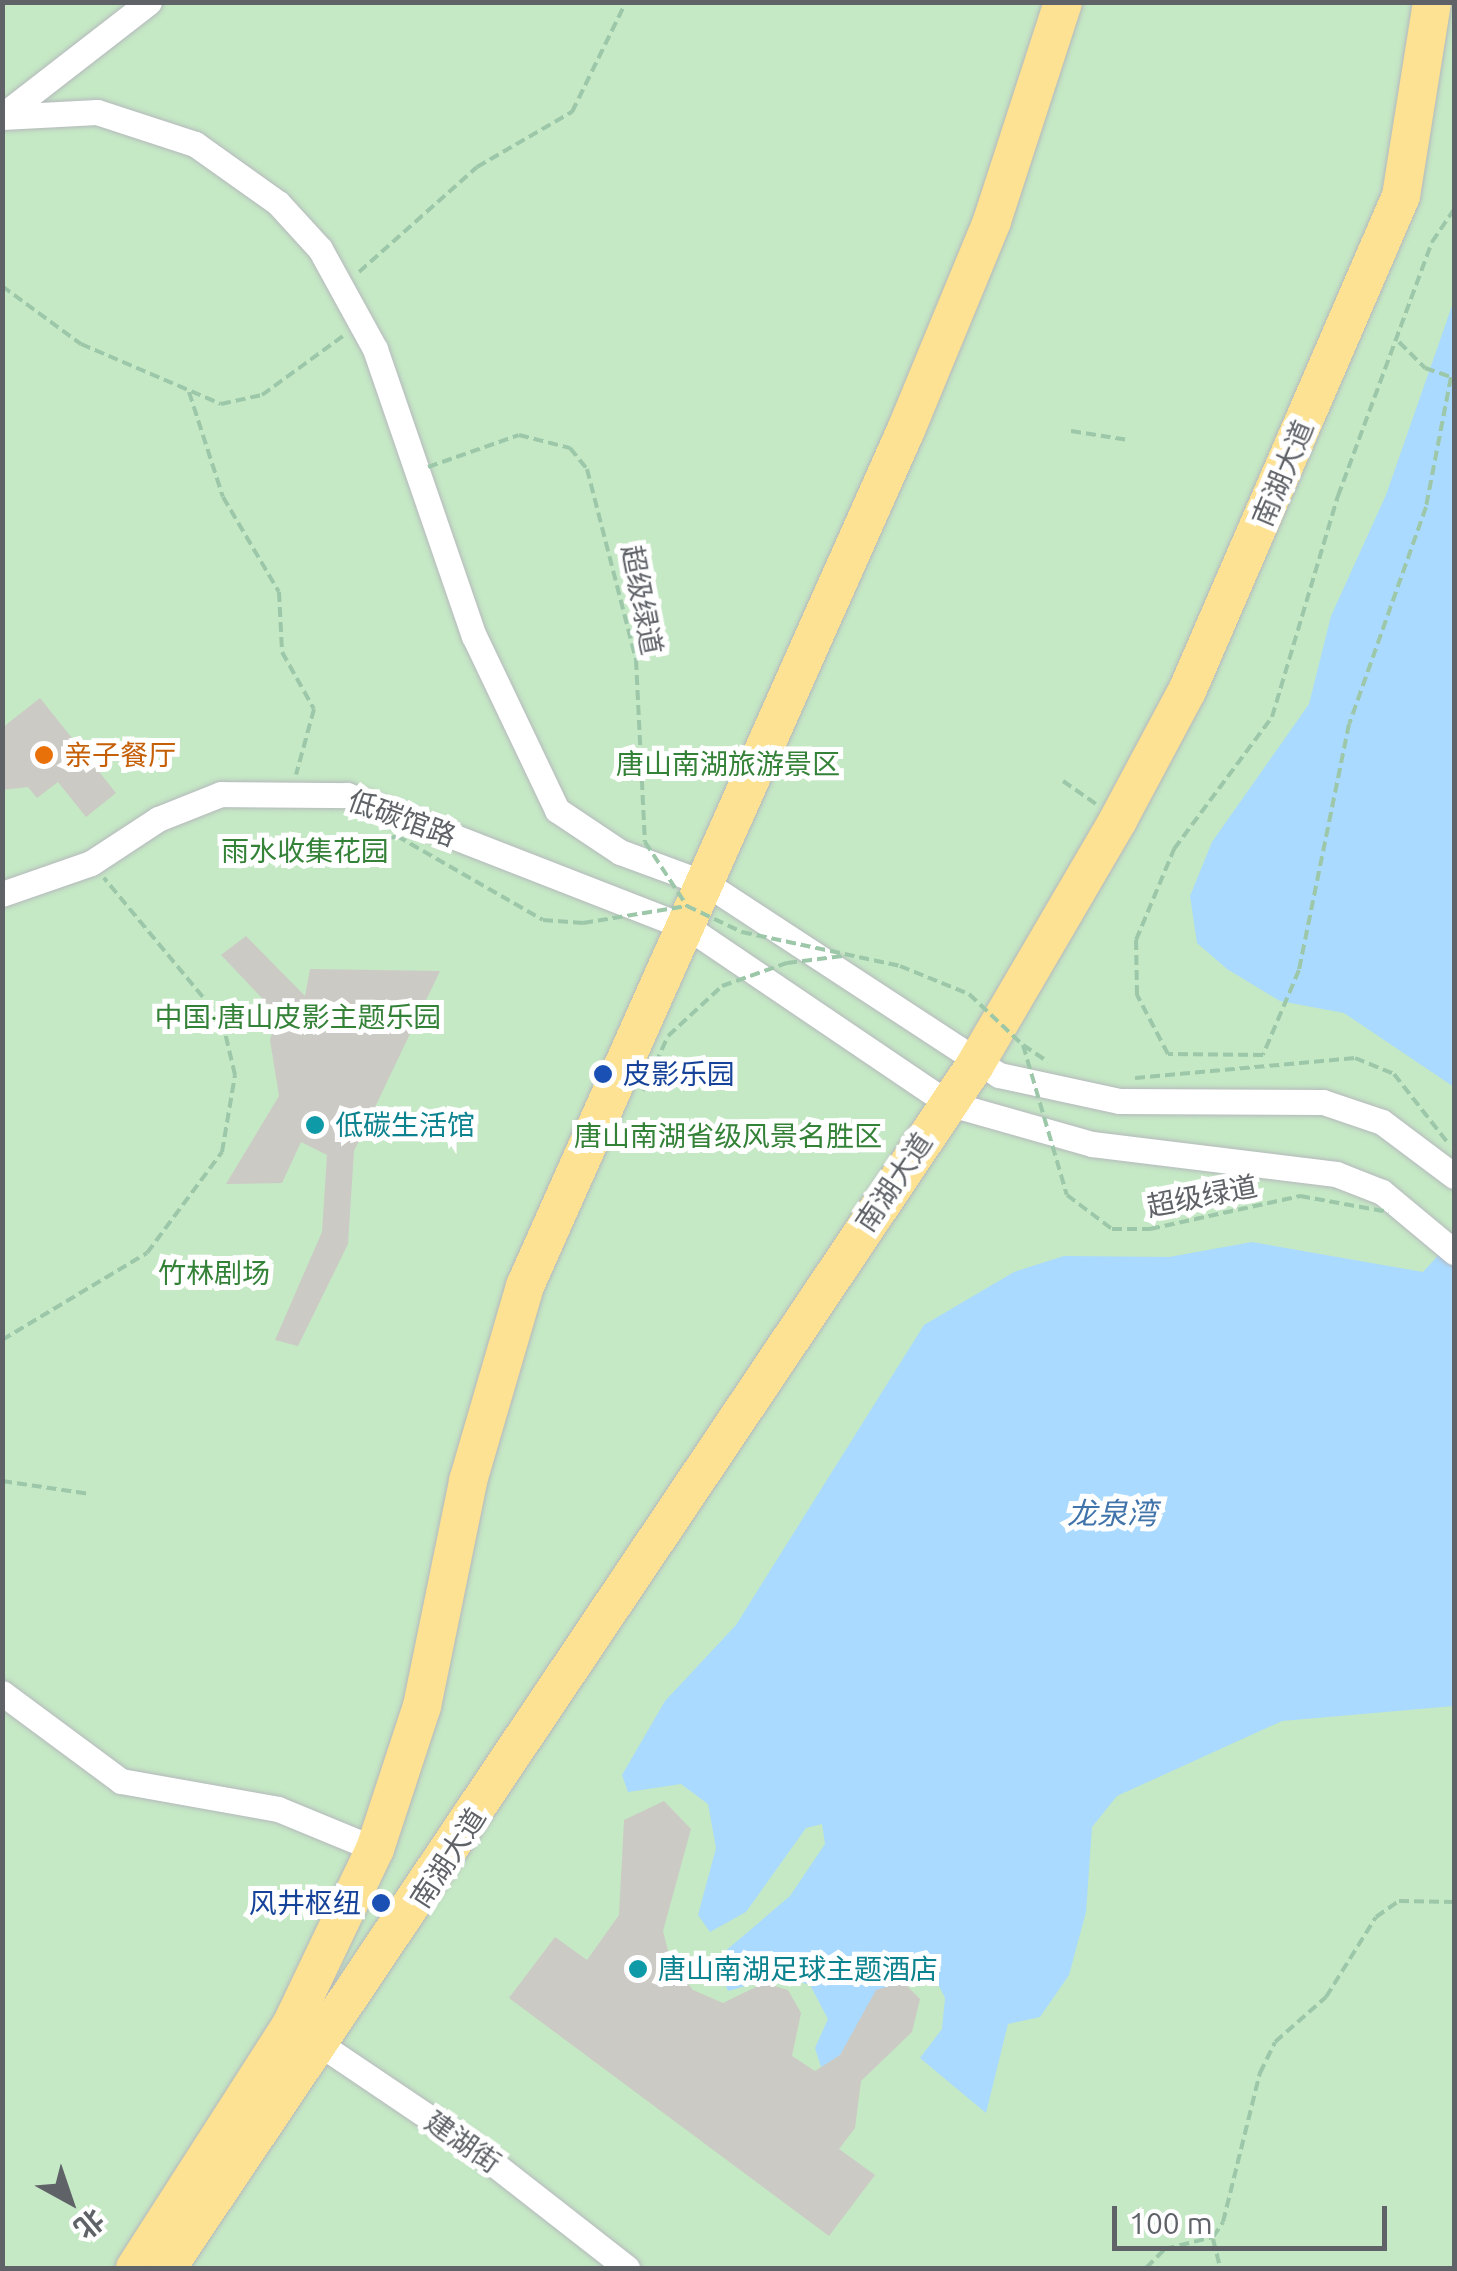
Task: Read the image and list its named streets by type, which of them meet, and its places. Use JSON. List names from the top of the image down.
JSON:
{
  "streets": {
    "highway": ["南湖大道"],
    "street": ["低碳馆路", "建湖街"],
    "path": ["超级绿道"]
  },
  "crossings": [
    ["南湖大道", "超级绿道"],
    ["南湖大道", "低碳馆路"],
    ["南湖大道", "建湖街"],
    ["超级绿道", "低碳馆路"]
  ],
  "water": ["龙泉湾"],
  "parks": [
    "唐山南湖旅游景区",
    "雨水收集花园",
    "中国·唐山皮影主题乐园",
    "唐山南湖省级风景名胜区",
    "竹林剧场"
  ],
  "places": [
    "亲子餐厅",
    "皮影乐园",
    "低碳生活馆",
    "风井枢纽",
    "唐山南湖足球主题酒店"
  ],
  "scale_bar": "100 m",
  "north": "bottom right"
}
